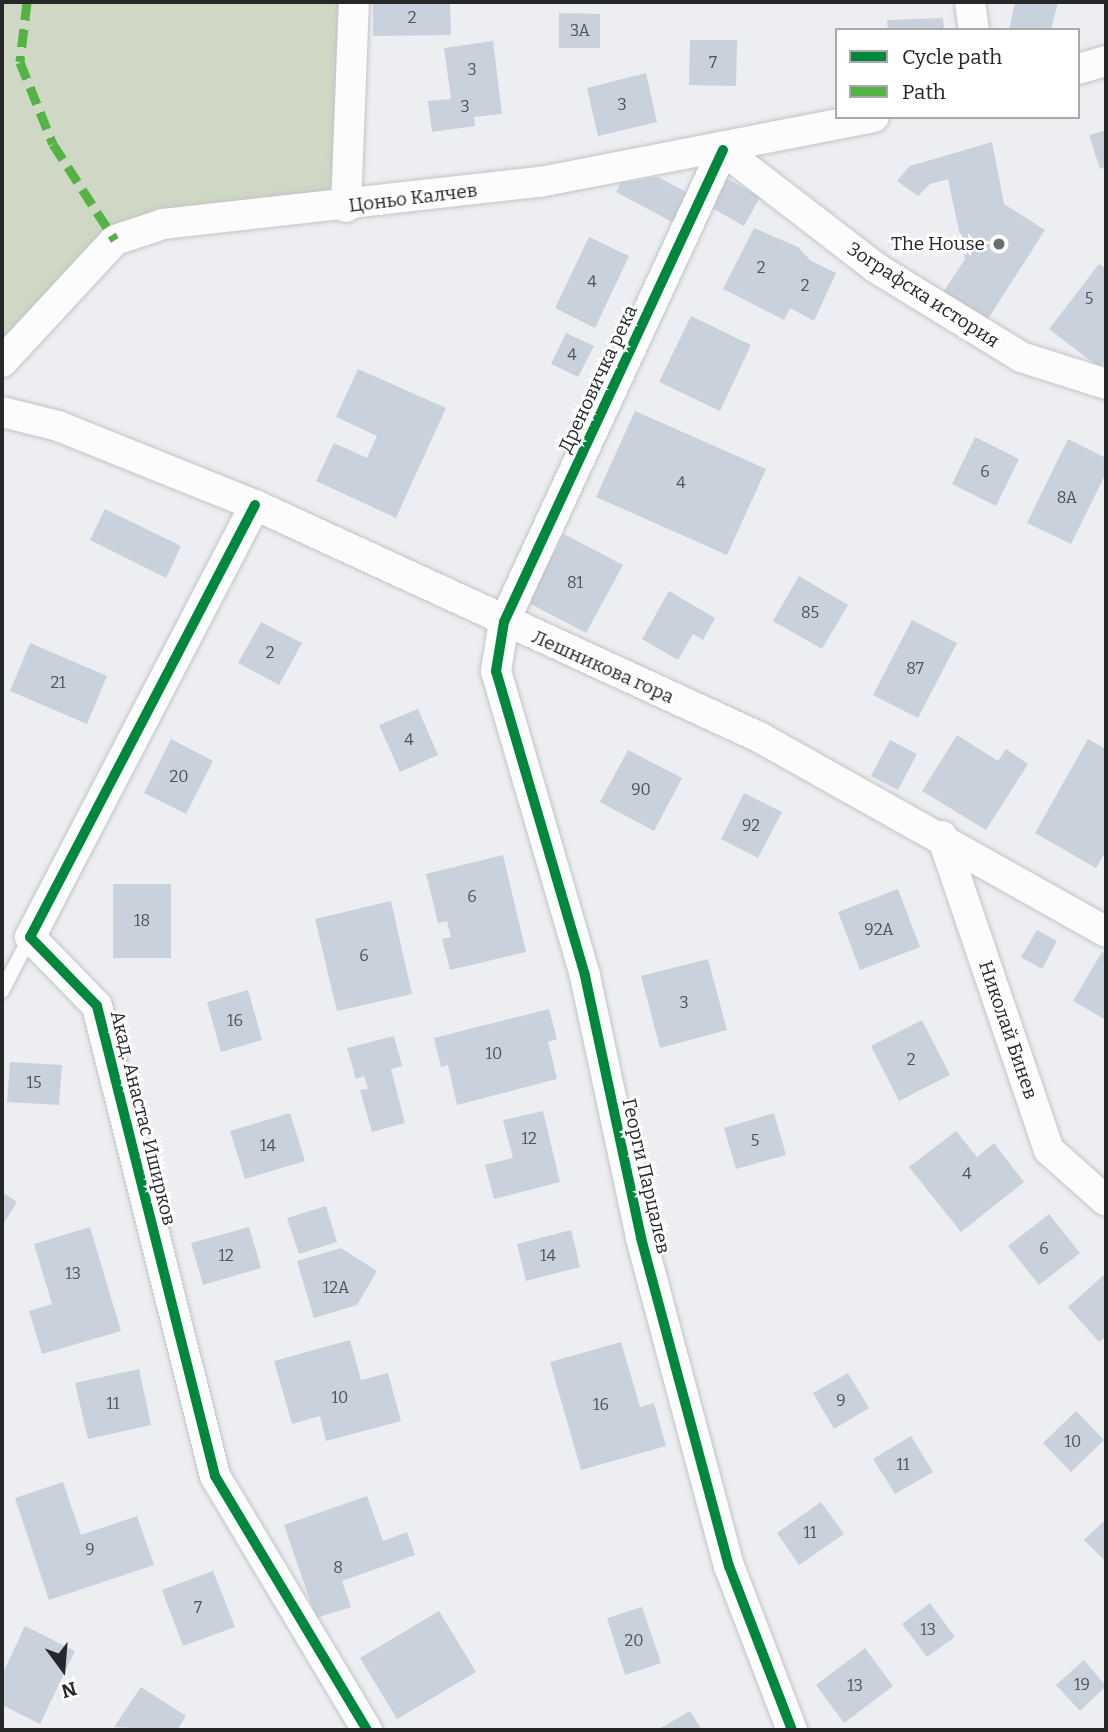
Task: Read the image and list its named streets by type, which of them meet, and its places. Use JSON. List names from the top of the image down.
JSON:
{
  "streets": {
    "street": [
      "Цоньо Калчев",
      "Зографска история",
      "Дреновичка река",
      "Лешникова гора",
      "Николай Бинев",
      "Акад. Анастас Иширков",
      "Георги Парцалев"
    ]
  },
  "crossings": [
    ["Цоньо Калчев", "Зографска история"],
    ["Цоньо Калчев", "Дреновичка река"],
    ["Зографска история", "Дреновичка река"],
    ["Дреновичка река", "Лешникова гора"],
    ["Дреновичка река", "Георги Парцалев"],
    ["Лешникова гора", "Николай Бинев"],
    ["Лешникова гора", "Георги Парцалев"]
  ],
  "places": ["The House"],
  "house_numbers": [
    "2",
    "3А",
    "7",
    "3",
    "3",
    "3",
    "2",
    "4",
    "2",
    "5",
    "4",
    "6",
    "4",
    "8A",
    "81",
    "85",
    "2",
    "87",
    "21",
    "4",
    "20",
    "90",
    "92",
    "6",
    "18",
    "92A",
    "6",
    "3",
    "16",
    "10",
    "2",
    "15",
    "12",
    "5",
    "14",
    "4",
    "6",
    "12",
    "14",
    "13",
    "12А",
    "10",
    "9",
    "11",
    "16",
    "10",
    "11",
    "11",
    "9",
    "8",
    "7",
    "13",
    "20",
    "19",
    "13"
  ],
  "legend": ["Cycle path", "Path"],
  "north": "bottom"
}
